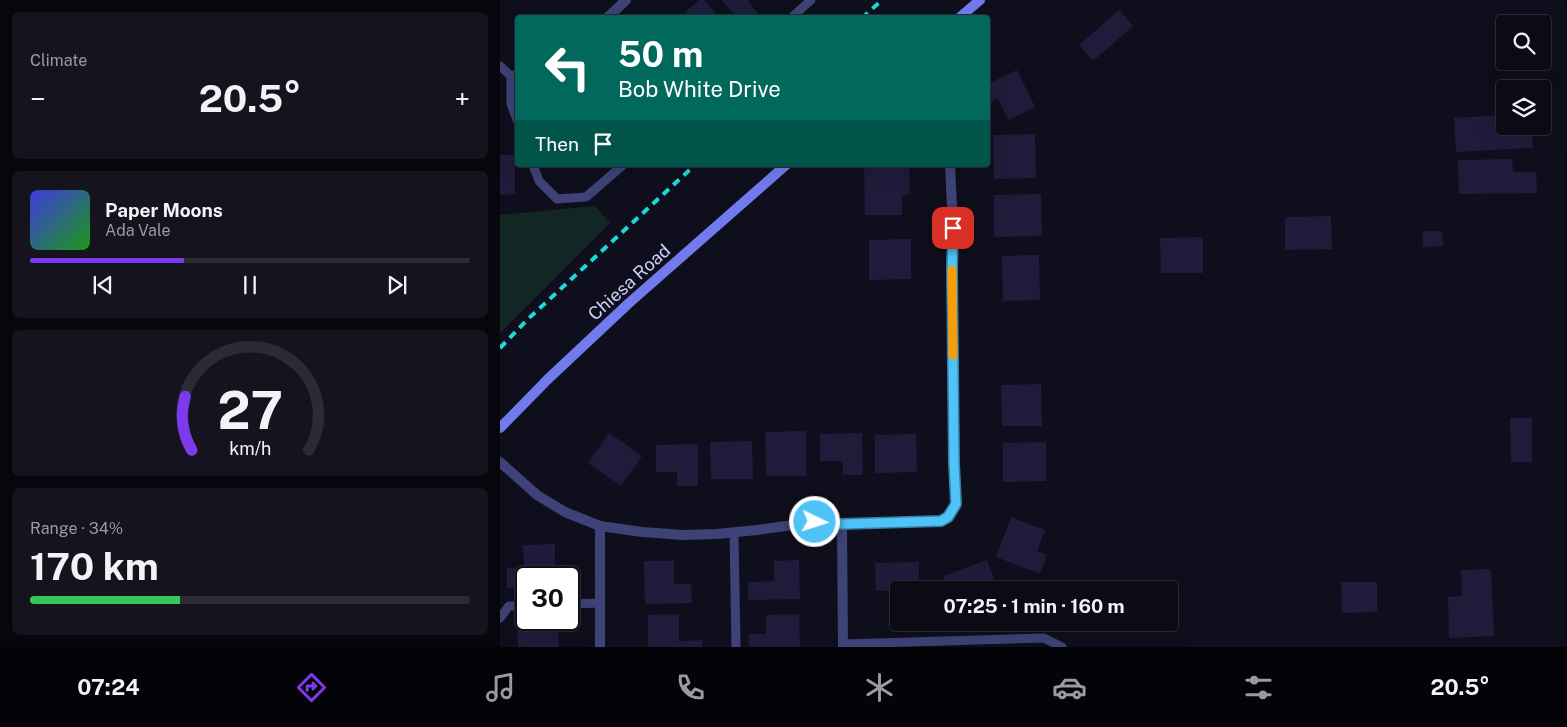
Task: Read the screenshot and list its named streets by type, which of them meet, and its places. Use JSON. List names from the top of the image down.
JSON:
{
  "streets": {
    "main road": ["Chiesa Road"]
  },
  "page": {
    "tile": [
      "Climate",
      ["Range · 34%", "170 km"]
    ],
    "turn": ["50 m", "Bob White Drive"],
    "heat": ["−", "20.5°", "+"],
    "then": "Then",
    "song": ["Paper Moons", "Ada Vale"],
    "limit": "30",
    "trip": "07:25 · 1 min · 160 m",
    "tabs": ["07:24", "20.5°"],
    "gauge": ["27", "km/h"]
  }
}
